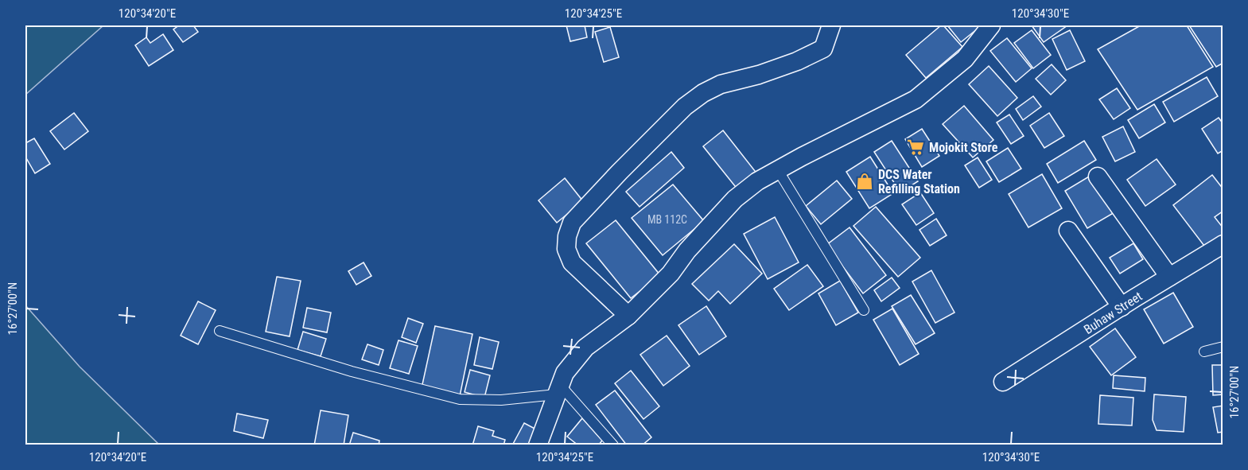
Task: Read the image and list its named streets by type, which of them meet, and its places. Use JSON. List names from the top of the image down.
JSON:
{
  "streets": {
    "street": ["Buhaw Street"]
  },
  "places": {
    "supermarket": ["Mojokit Store"],
    "shop": ["DCS Water Refilling Station"]
  },
  "house_numbers": ["MB 112C"],
  "coordinates": [
    "120°34'20\"E",
    "120°34'25\"E",
    "120°34'30\"E",
    "16°27'00\"N"
  ]
}
